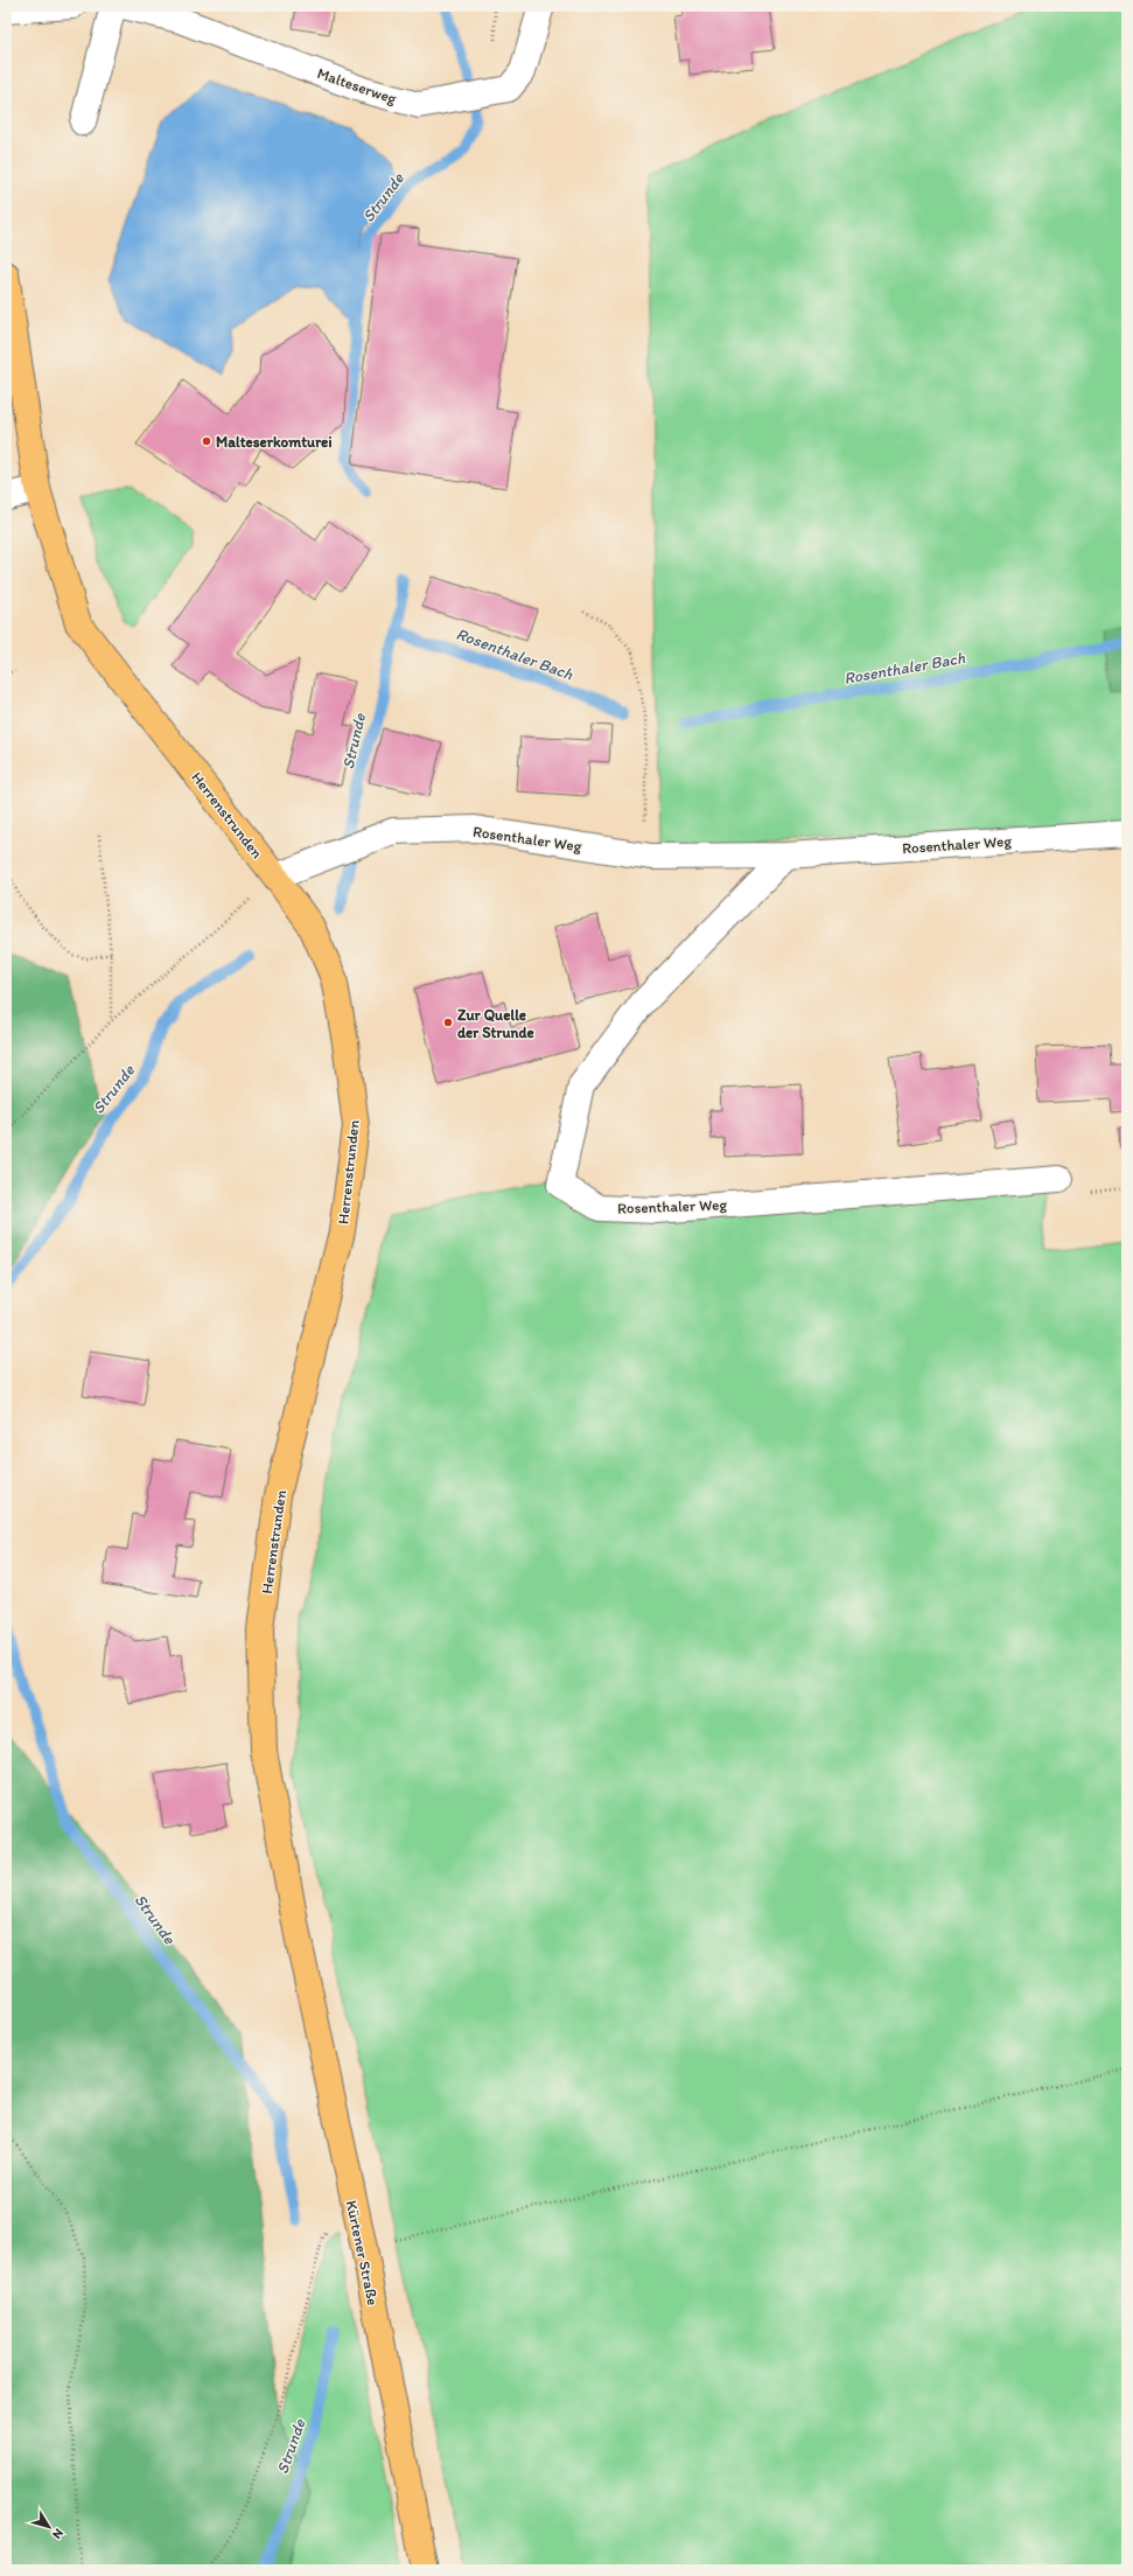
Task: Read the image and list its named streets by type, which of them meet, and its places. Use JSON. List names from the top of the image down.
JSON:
{
  "streets": {
    "main road": ["Herrenstrunden", "Kürtener Straße"],
    "street": ["Malteserweg", "Rosenthaler Weg"]
  },
  "crossings": [
    ["Herrenstrunden", "Rosenthaler Weg"],
    ["Herrenstrunden", "Kürtener Straße"]
  ],
  "water": ["Strunde", "Rosenthaler Bach"],
  "places": ["Malteserkomturei", "Zur Quelle der Strunde"],
  "north": "bottom right"
}
